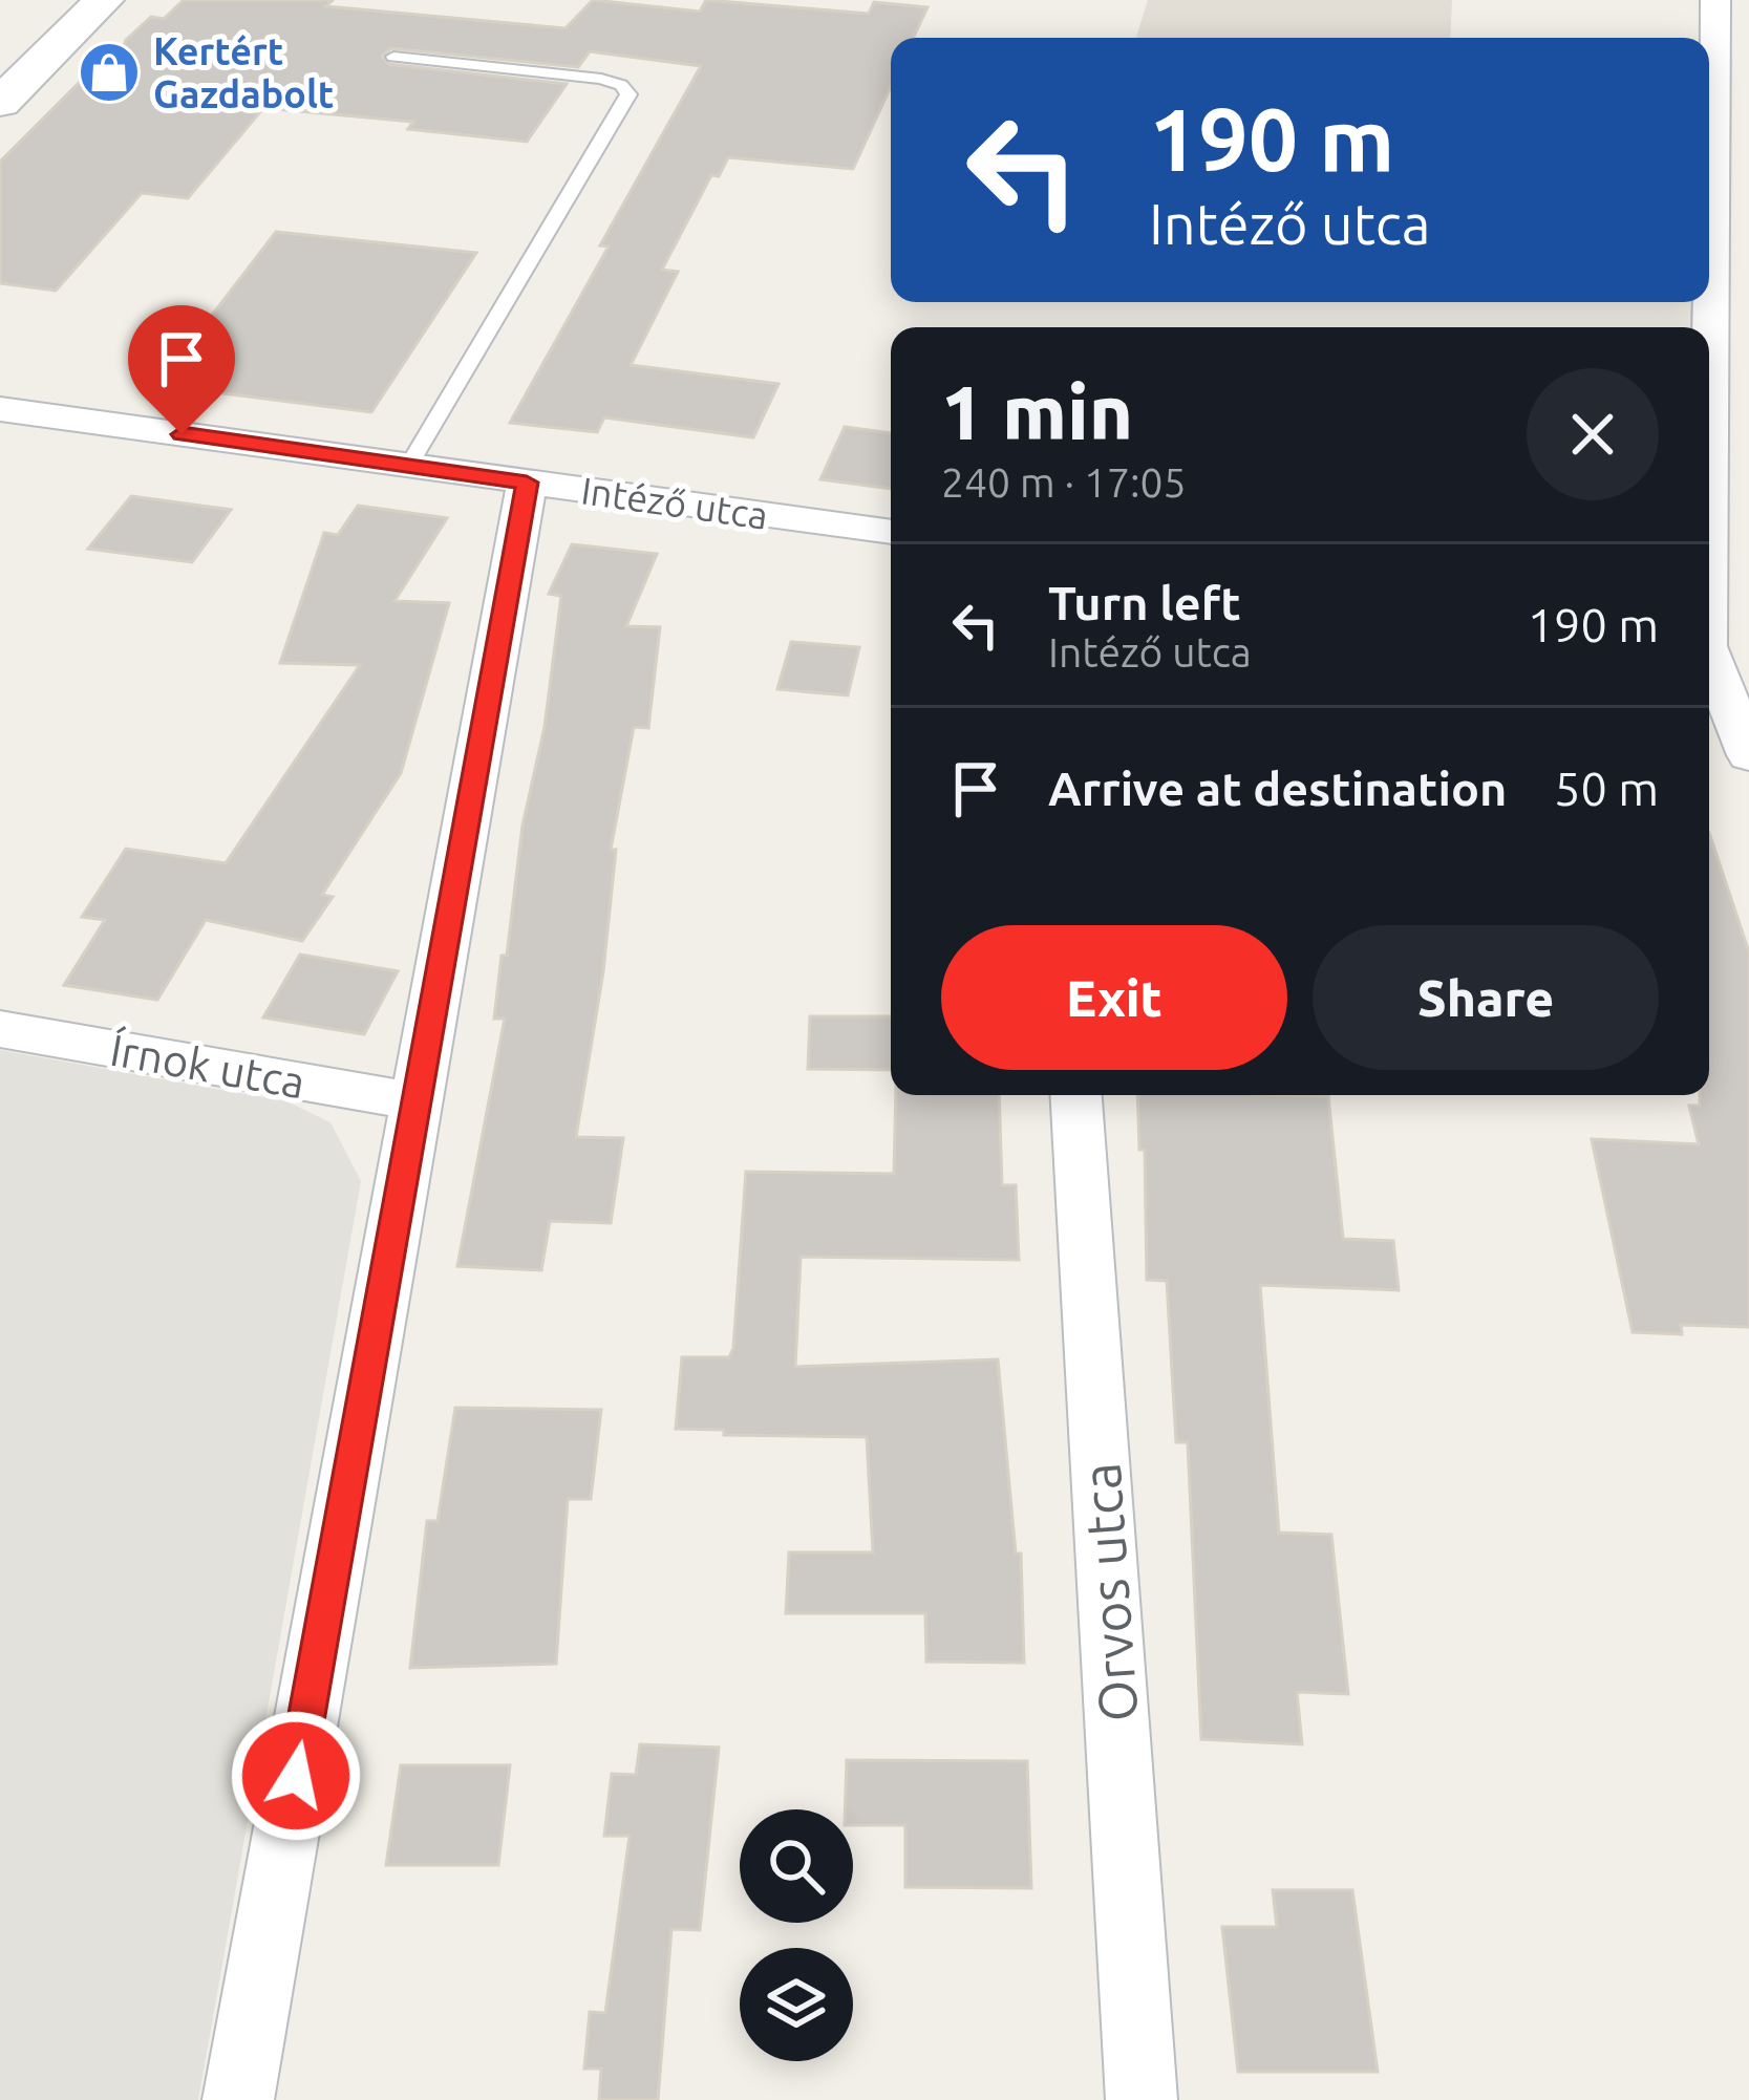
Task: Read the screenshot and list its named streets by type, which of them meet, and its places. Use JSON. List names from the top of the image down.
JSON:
{
  "streets": {
    "street": ["Intéző utca", "Írnok utca", "Orvos utca"]
  },
  "places": {
    "shop": ["Kertért Gazdabolt"]
  },
  "page": {
    "turn": ["190 m", "Intéző utca"],
    "heading": ["1 min", "240 m · 17:05"],
    "list": [
      {
        "name": "Turn left",
        "note": "Intéző utca",
        "value": "190 m"
      },
      {
        "name": "Arrive at destination",
        "value": "50 m"
      }
    ],
    "buttons": ["Exit", "Share"]
  }
}
